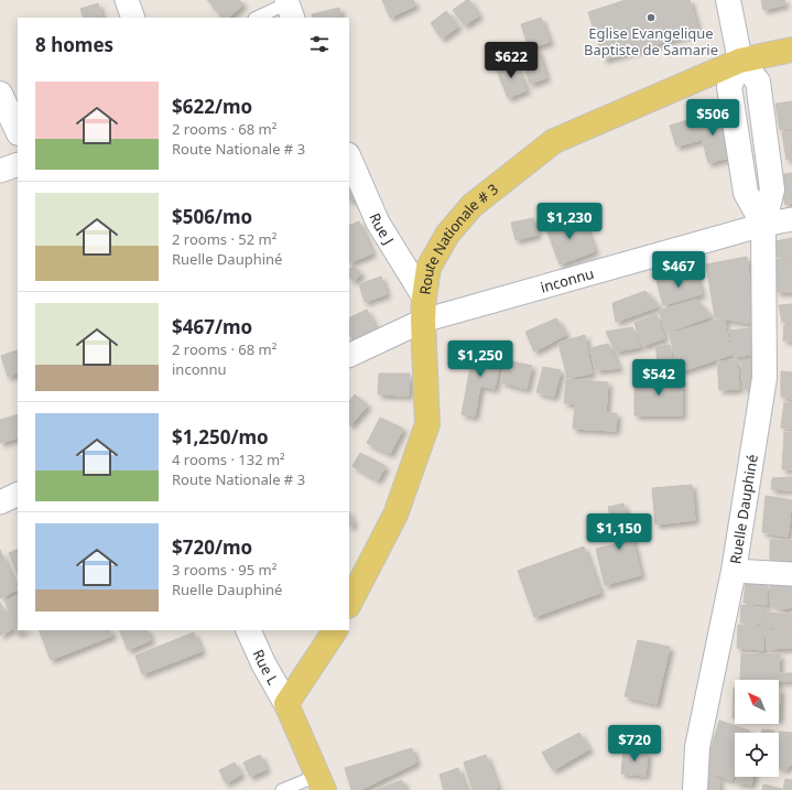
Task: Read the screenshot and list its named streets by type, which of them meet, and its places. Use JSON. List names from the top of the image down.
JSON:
{
  "streets": {
    "main road": ["Route Nationale # 3"],
    "street": [
      "Rue J",
      "inconnu",
      "Ruelle Dauphiné",
      "Rue L"
    ]
  },
  "crossings": [
    ["Rue J", "Route Nationale # 3"],
    ["Rue J", "inconnu"],
    ["Route Nationale # 3", "inconnu"],
    ["Route Nationale # 3", "Ruelle Dauphiné"],
    ["inconnu", "Ruelle Dauphiné"]
  ],
  "places": ["Eglise Evangelique Baptiste de Samarie"],
  "north": "top left",
  "page": {
    "heading": "8 homes",
    "price": [
      "$622",
      "$506",
      "$1,230",
      "$467",
      "$1,250",
      "$542",
      "$1,150",
      "$720"
    ],
    "list": [
      {
        "name": "$622/mo",
        "note": "2 rooms · 68 m² · Route Nationale # 3"
      },
      {
        "name": "$506/mo",
        "note": "2 rooms · 52 m² · Ruelle Dauphiné"
      },
      {
        "name": "$467/mo",
        "note": "2 rooms · 68 m² · inconnu"
      },
      {
        "name": "$1,250/mo",
        "note": "4 rooms · 132 m² · Route Nationale # 3"
      },
      {
        "name": "$720/mo",
        "note": "3 rooms · 95 m² · Ruelle Dauphiné"
      }
    ]
  }
}
